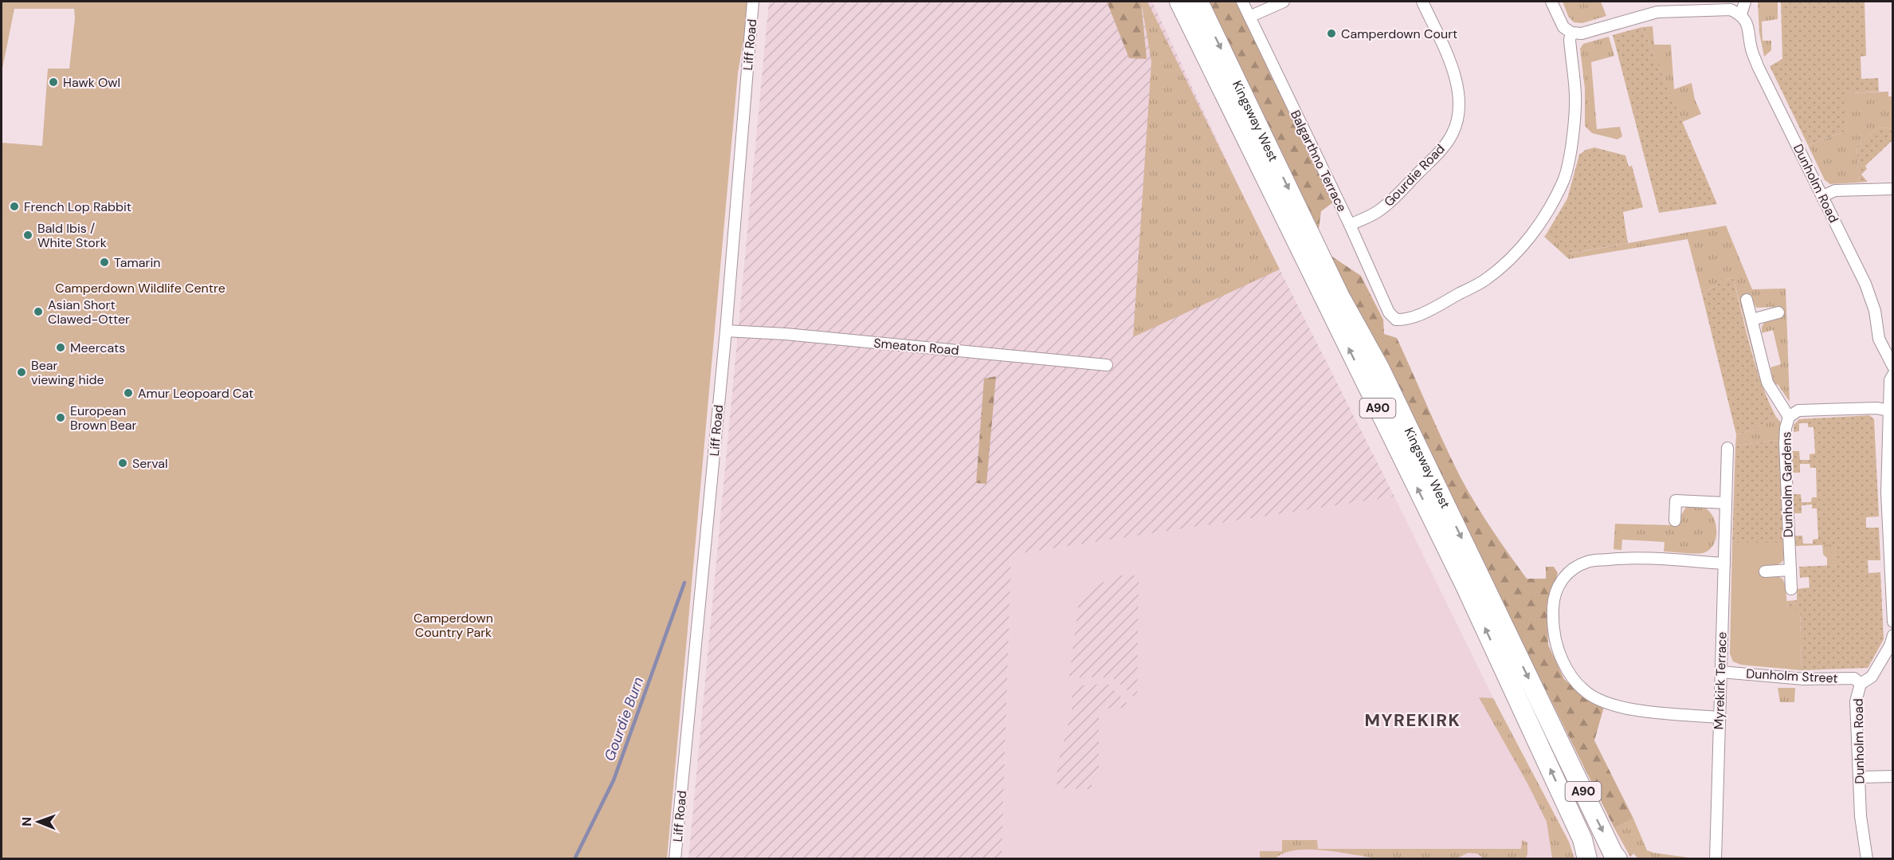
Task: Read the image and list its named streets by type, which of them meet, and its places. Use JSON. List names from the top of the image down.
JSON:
{
  "streets": {
    "highway": ["Kingsway West", "A90"],
    "street": [
      "Liff Road",
      "Balgarthno Terrace",
      "Gourdie Road",
      "Dunholm Road",
      "Smeaton Road",
      "Dunholm Gardens",
      "Dunholm Street",
      "Myrekirk Terrace"
    ]
  },
  "crossings": [
    ["Liff Road", "Smeaton Road"],
    ["Balgarthno Terrace", "Gourdie Road"],
    ["Dunholm Road", "Dunholm Street"],
    ["Dunholm Street", "Myrekirk Terrace"]
  ],
  "districts": ["MYREKIRK"],
  "water": ["Gourdie Burn"],
  "parks": ["Camperdown Wildlife Centre", "Camperdown Country Park"],
  "places": [
    "Camperdown Court",
    "Hawk Owl",
    "French Lop Rabbit",
    "Bald Ibis / White Stork",
    "Tamarin",
    "Asian Short Clawed-Otter",
    "Meercats",
    "Bear viewing hide",
    "Amur Leopoard Cat",
    "European Brown Bear",
    "Serval"
  ],
  "north": "left"
}
